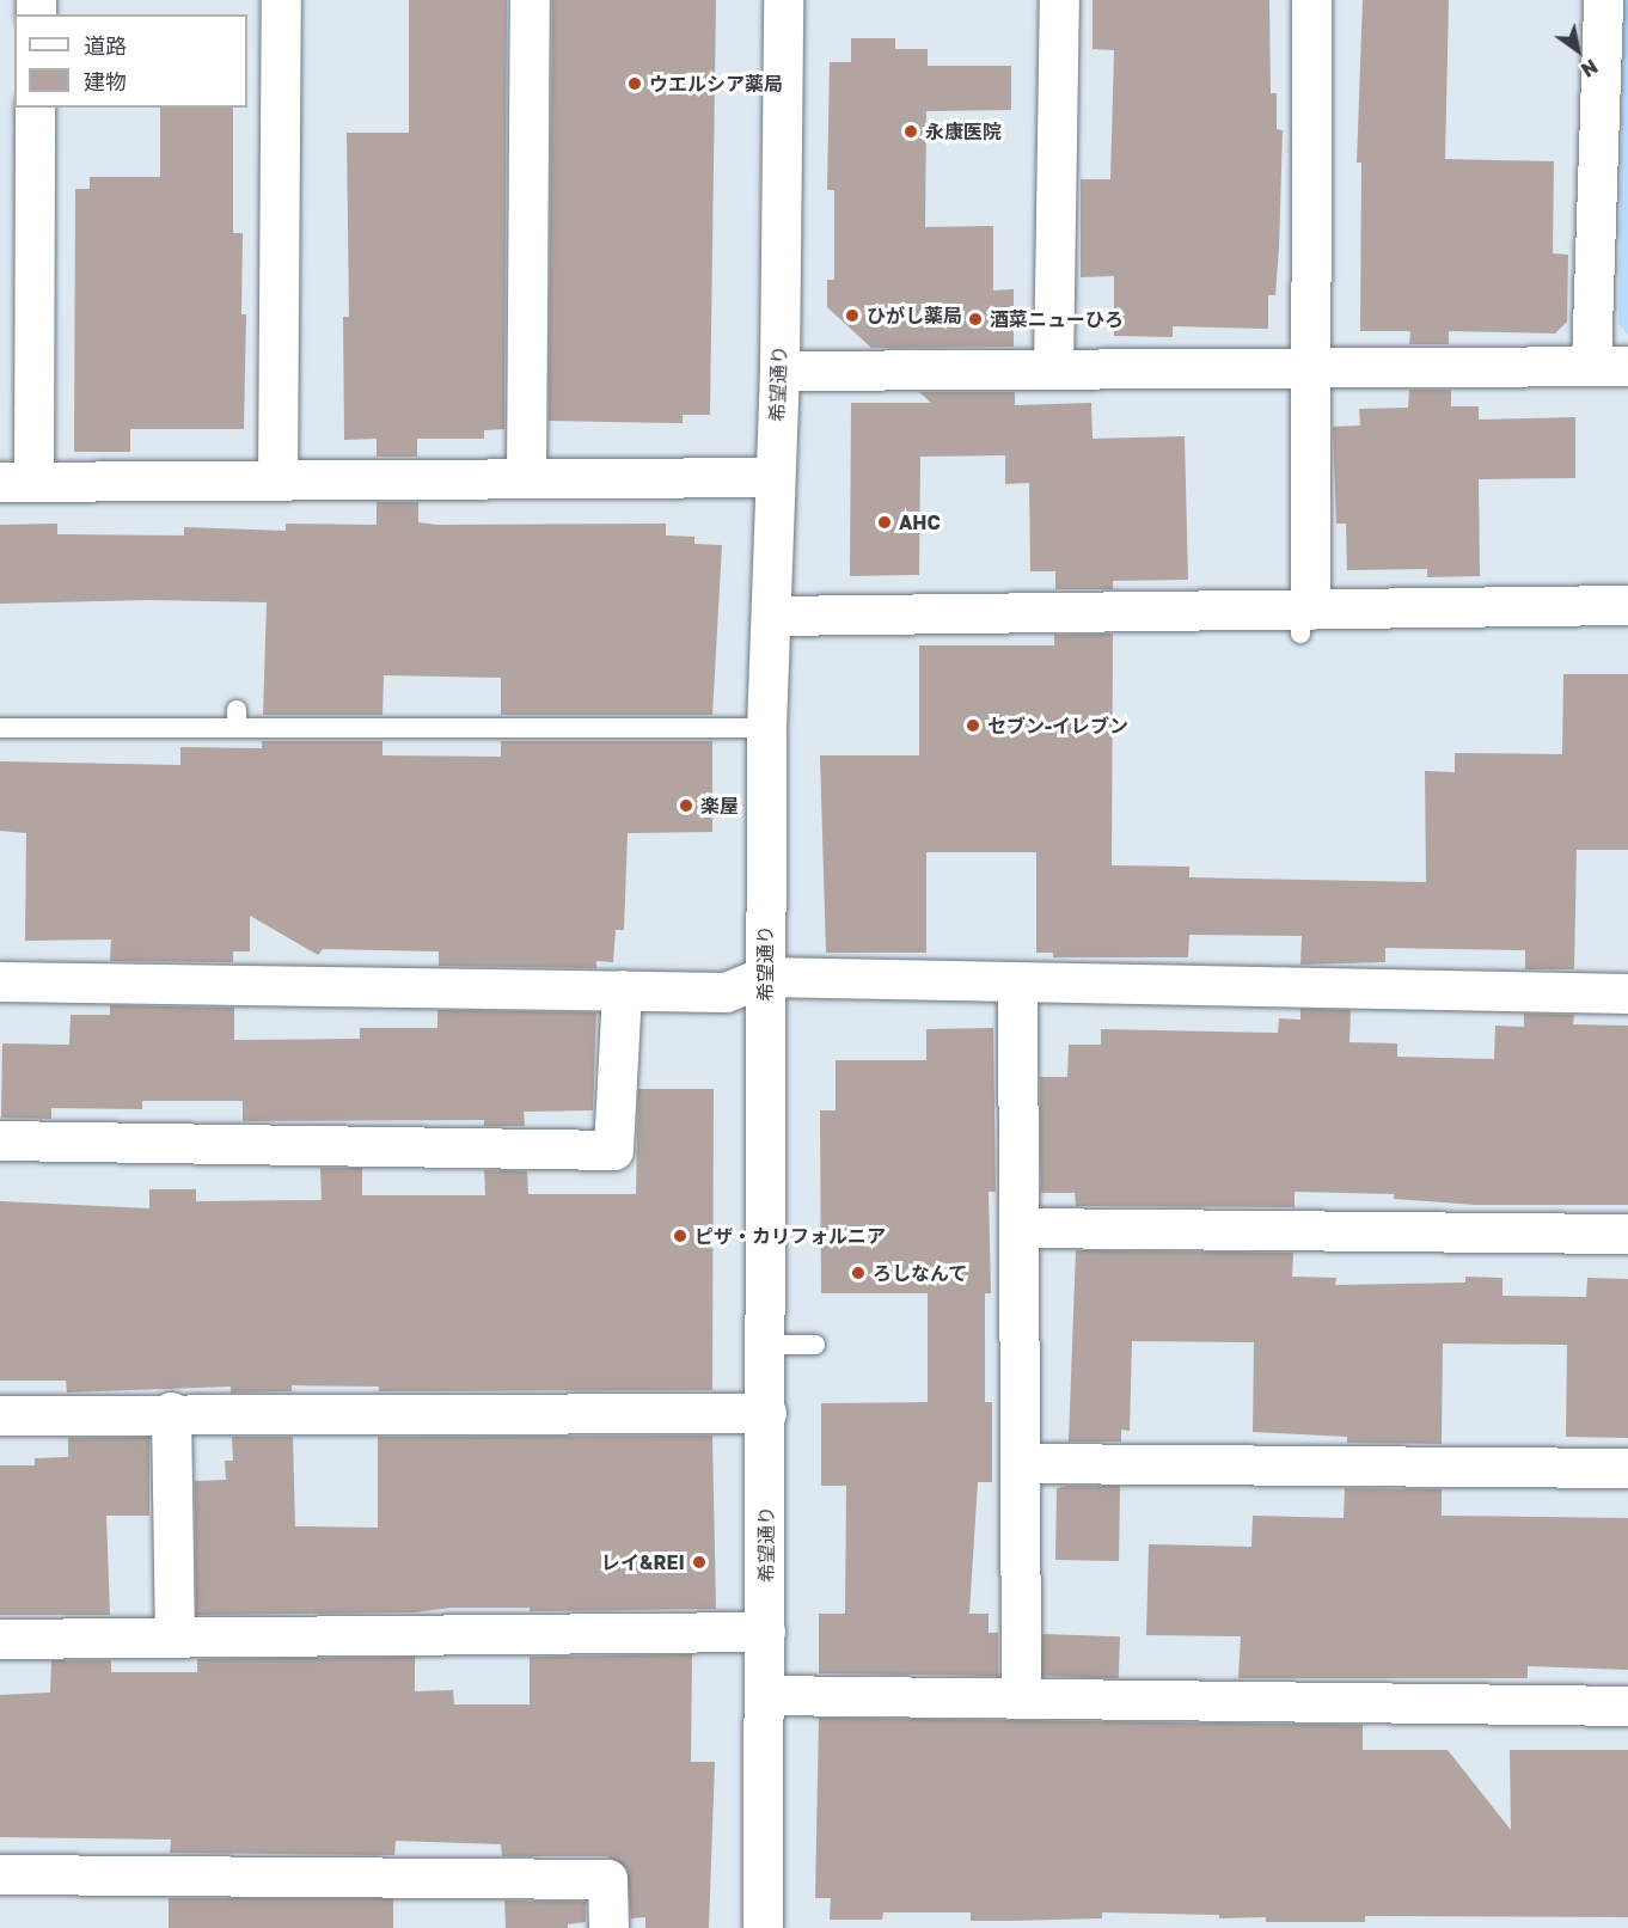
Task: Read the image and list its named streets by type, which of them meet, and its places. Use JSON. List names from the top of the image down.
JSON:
{
  "streets": {
    "street": ["希望通り"]
  },
  "places": [
    "ウエルシア薬局",
    "永康医院",
    "ひがし薬局",
    "酒菜ニューひろ",
    "AHC",
    "セブン-イレブン",
    "楽屋",
    "ピザ・カリフォルニア",
    "ろしなんて",
    "レイ&REI"
  ],
  "legend": ["道路", "建物"],
  "north": "bottom right"
}
